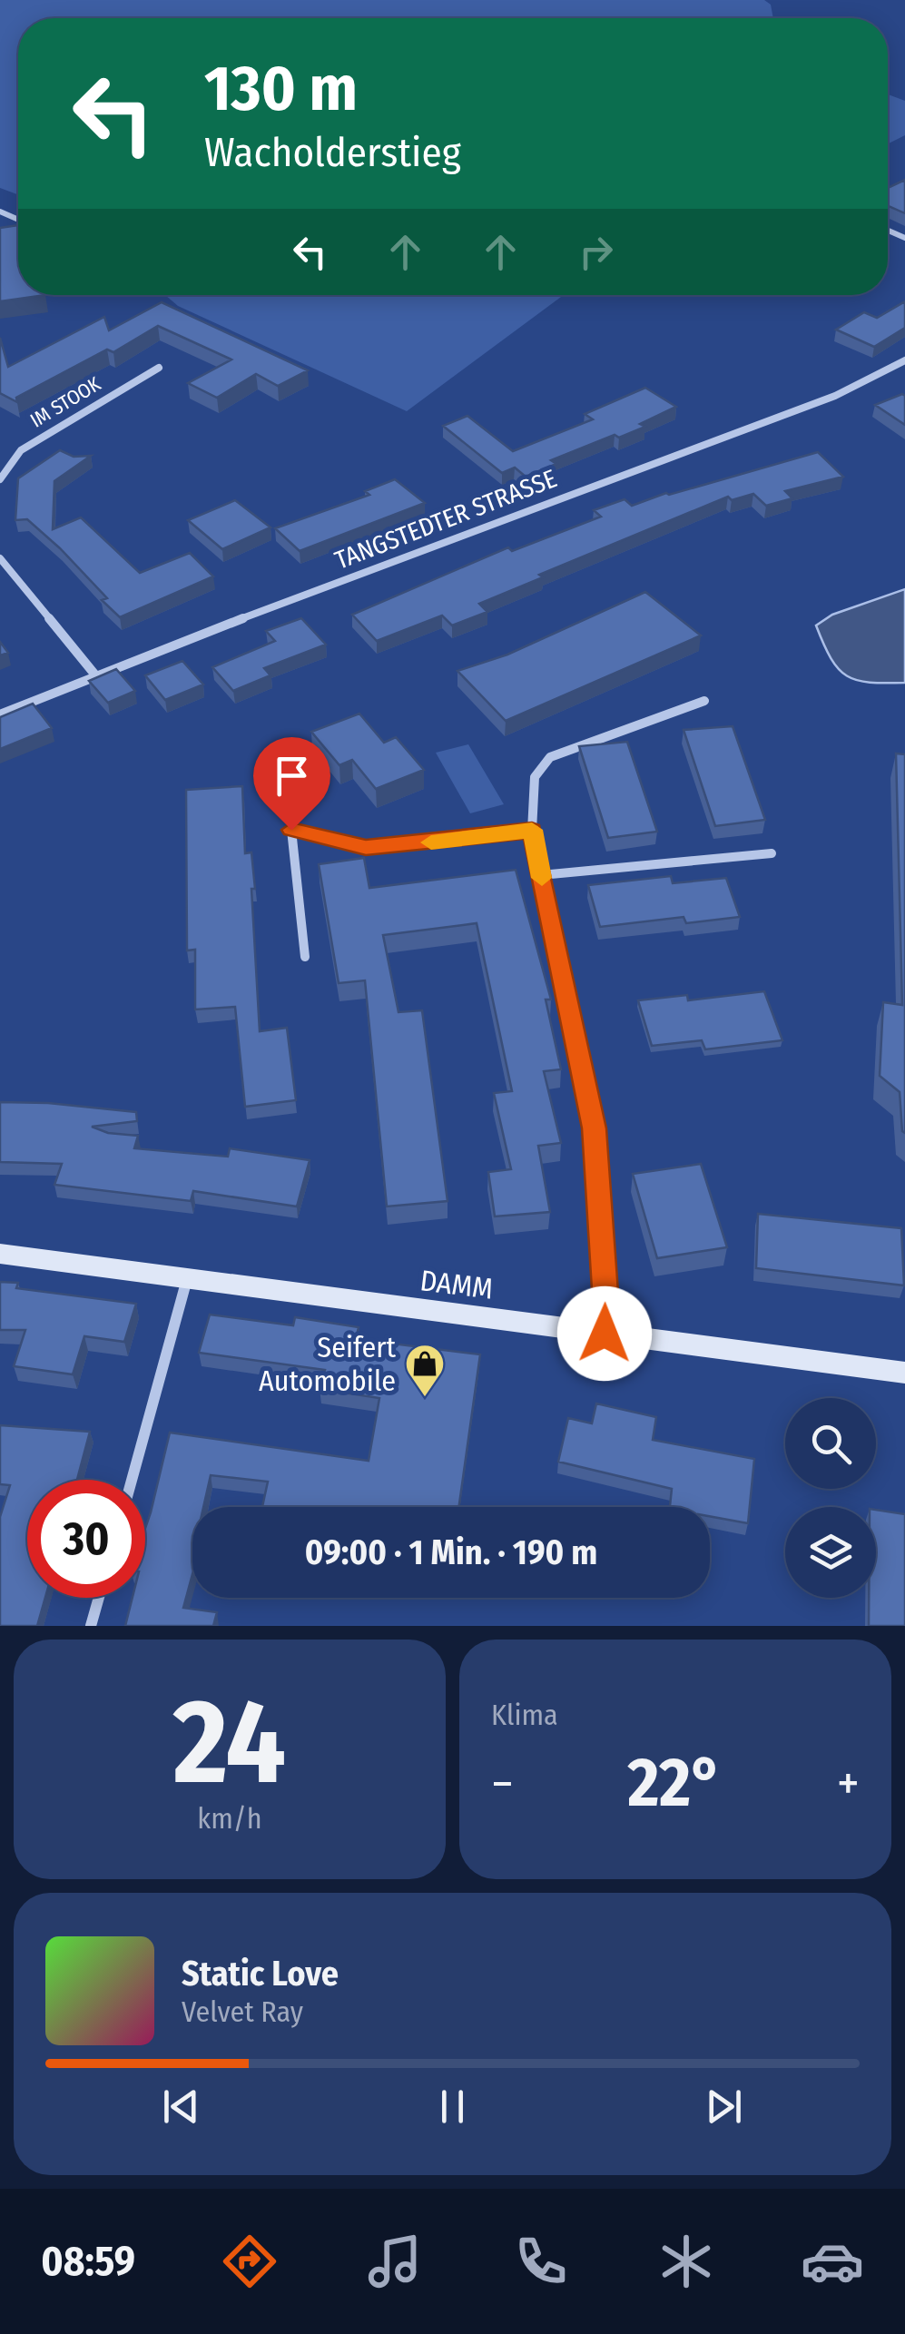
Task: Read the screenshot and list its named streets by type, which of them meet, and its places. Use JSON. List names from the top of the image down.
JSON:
{
  "streets": {
    "main road": ["DAMM"],
    "street": ["IM STOOK", "TANGSTEDTER STRASSE"]
  },
  "places": {
    "shop": ["Seifert Automobile"]
  },
  "page": {
    "turn": ["130 m", "Wacholderstieg"],
    "limit": "30",
    "trip": "09:00 · 1 Min. · 190 m",
    "tile": [
      ["24", "km/h"],
      "Klima"
    ],
    "heat": ["−", "22°", "+"],
    "song": ["Static Love", "Velvet Ray"],
    "tabs": "08:59"
  }
}
